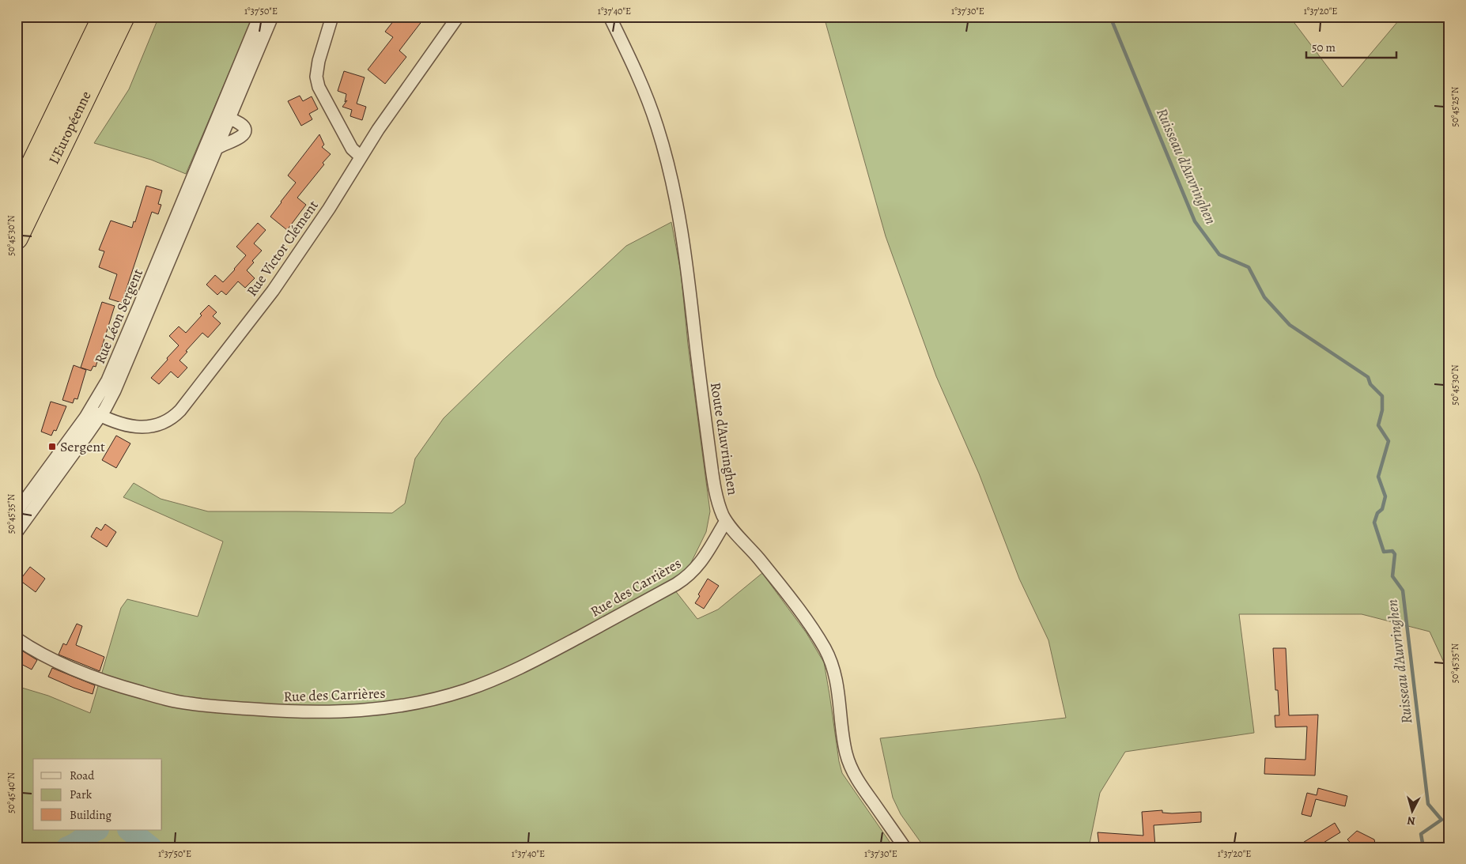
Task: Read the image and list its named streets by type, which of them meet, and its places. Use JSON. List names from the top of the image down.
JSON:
{
  "streets": {
    "highway": ["L'Européenne"],
    "street": [
      "Rue Victor Clément",
      "Rue Léon Sergent",
      "Route d'Auvringhen",
      "Rue des Carrières"
    ]
  },
  "crossings": [
    ["Rue Victor Clément", "Rue Léon Sergent"],
    ["Route d'Auvringhen", "Rue des Carrières"]
  ],
  "water": ["Ruisseau d'Auvringhen"],
  "places": {
    "transit": ["Sergent"]
  },
  "legend": ["Road", "Park", "Building"],
  "scale_bar": "50 m",
  "north": "bottom",
  "coordinates": [
    "1°37'50\"E",
    "1°37'40\"E",
    "1°37'30\"E",
    "1°37'20\"E",
    "50°45'25\"N",
    "50°45'30\"N",
    "50°45'35\"N",
    "50°45'40\"N"
  ]
}
